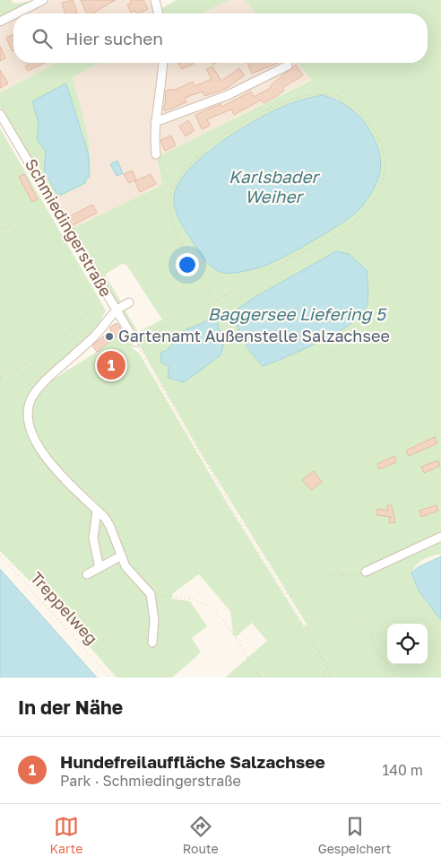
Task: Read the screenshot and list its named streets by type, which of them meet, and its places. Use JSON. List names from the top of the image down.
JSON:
{
  "streets": {
    "street": ["Schmiedingerstraße"],
    "path": ["Treppelweg"]
  },
  "water": ["Karlsbader Weiher", "Baggersee Liefering 5"],
  "places": ["Gartenamt Außenstelle Salzachsee"],
  "page": {
    "search": "Hier suchen",
    "pins": "1",
    "heading": "In der Nähe",
    "list": [
      {
        "mark": "1",
        "name": "Hundefreilauffläche Salzachsee",
        "note": "Park · Schmiedingerstraße",
        "value": "140 m"
      }
    ],
    "nav": ["Karte", "Route", "Gespeichert"]
  }
}
